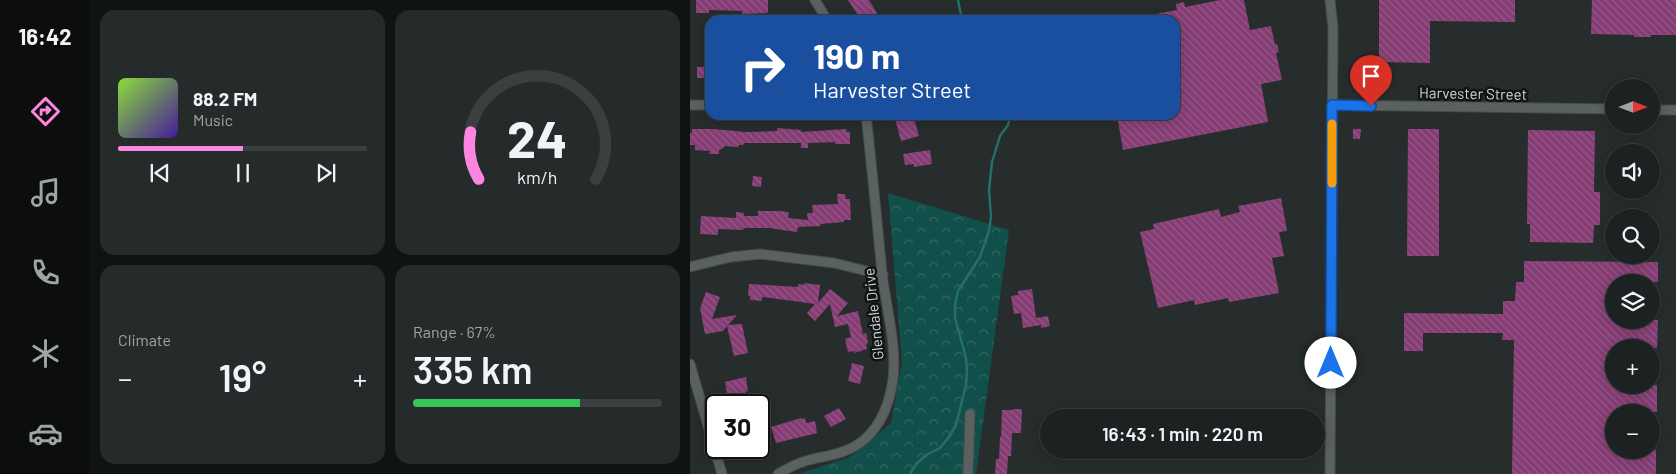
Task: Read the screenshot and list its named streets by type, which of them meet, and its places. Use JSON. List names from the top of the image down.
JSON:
{
  "streets": {
    "street": ["Harvester Street", "Glendale Drive"]
  },
  "north": "right",
  "page": {
    "tabs": "16:42",
    "turn": ["190 m", "Harvester Street"],
    "song": ["88.2 FM", "Music"],
    "map_buttons": ["+", "−"],
    "tile": [
      "Climate",
      ["Range · 67%", "335 km"]
    ],
    "heat": ["−", "19°", "+"],
    "limit": "30",
    "trip": "16:43 · 1 min · 220 m",
    "gauge": ["24", "km/h"]
  }
}
